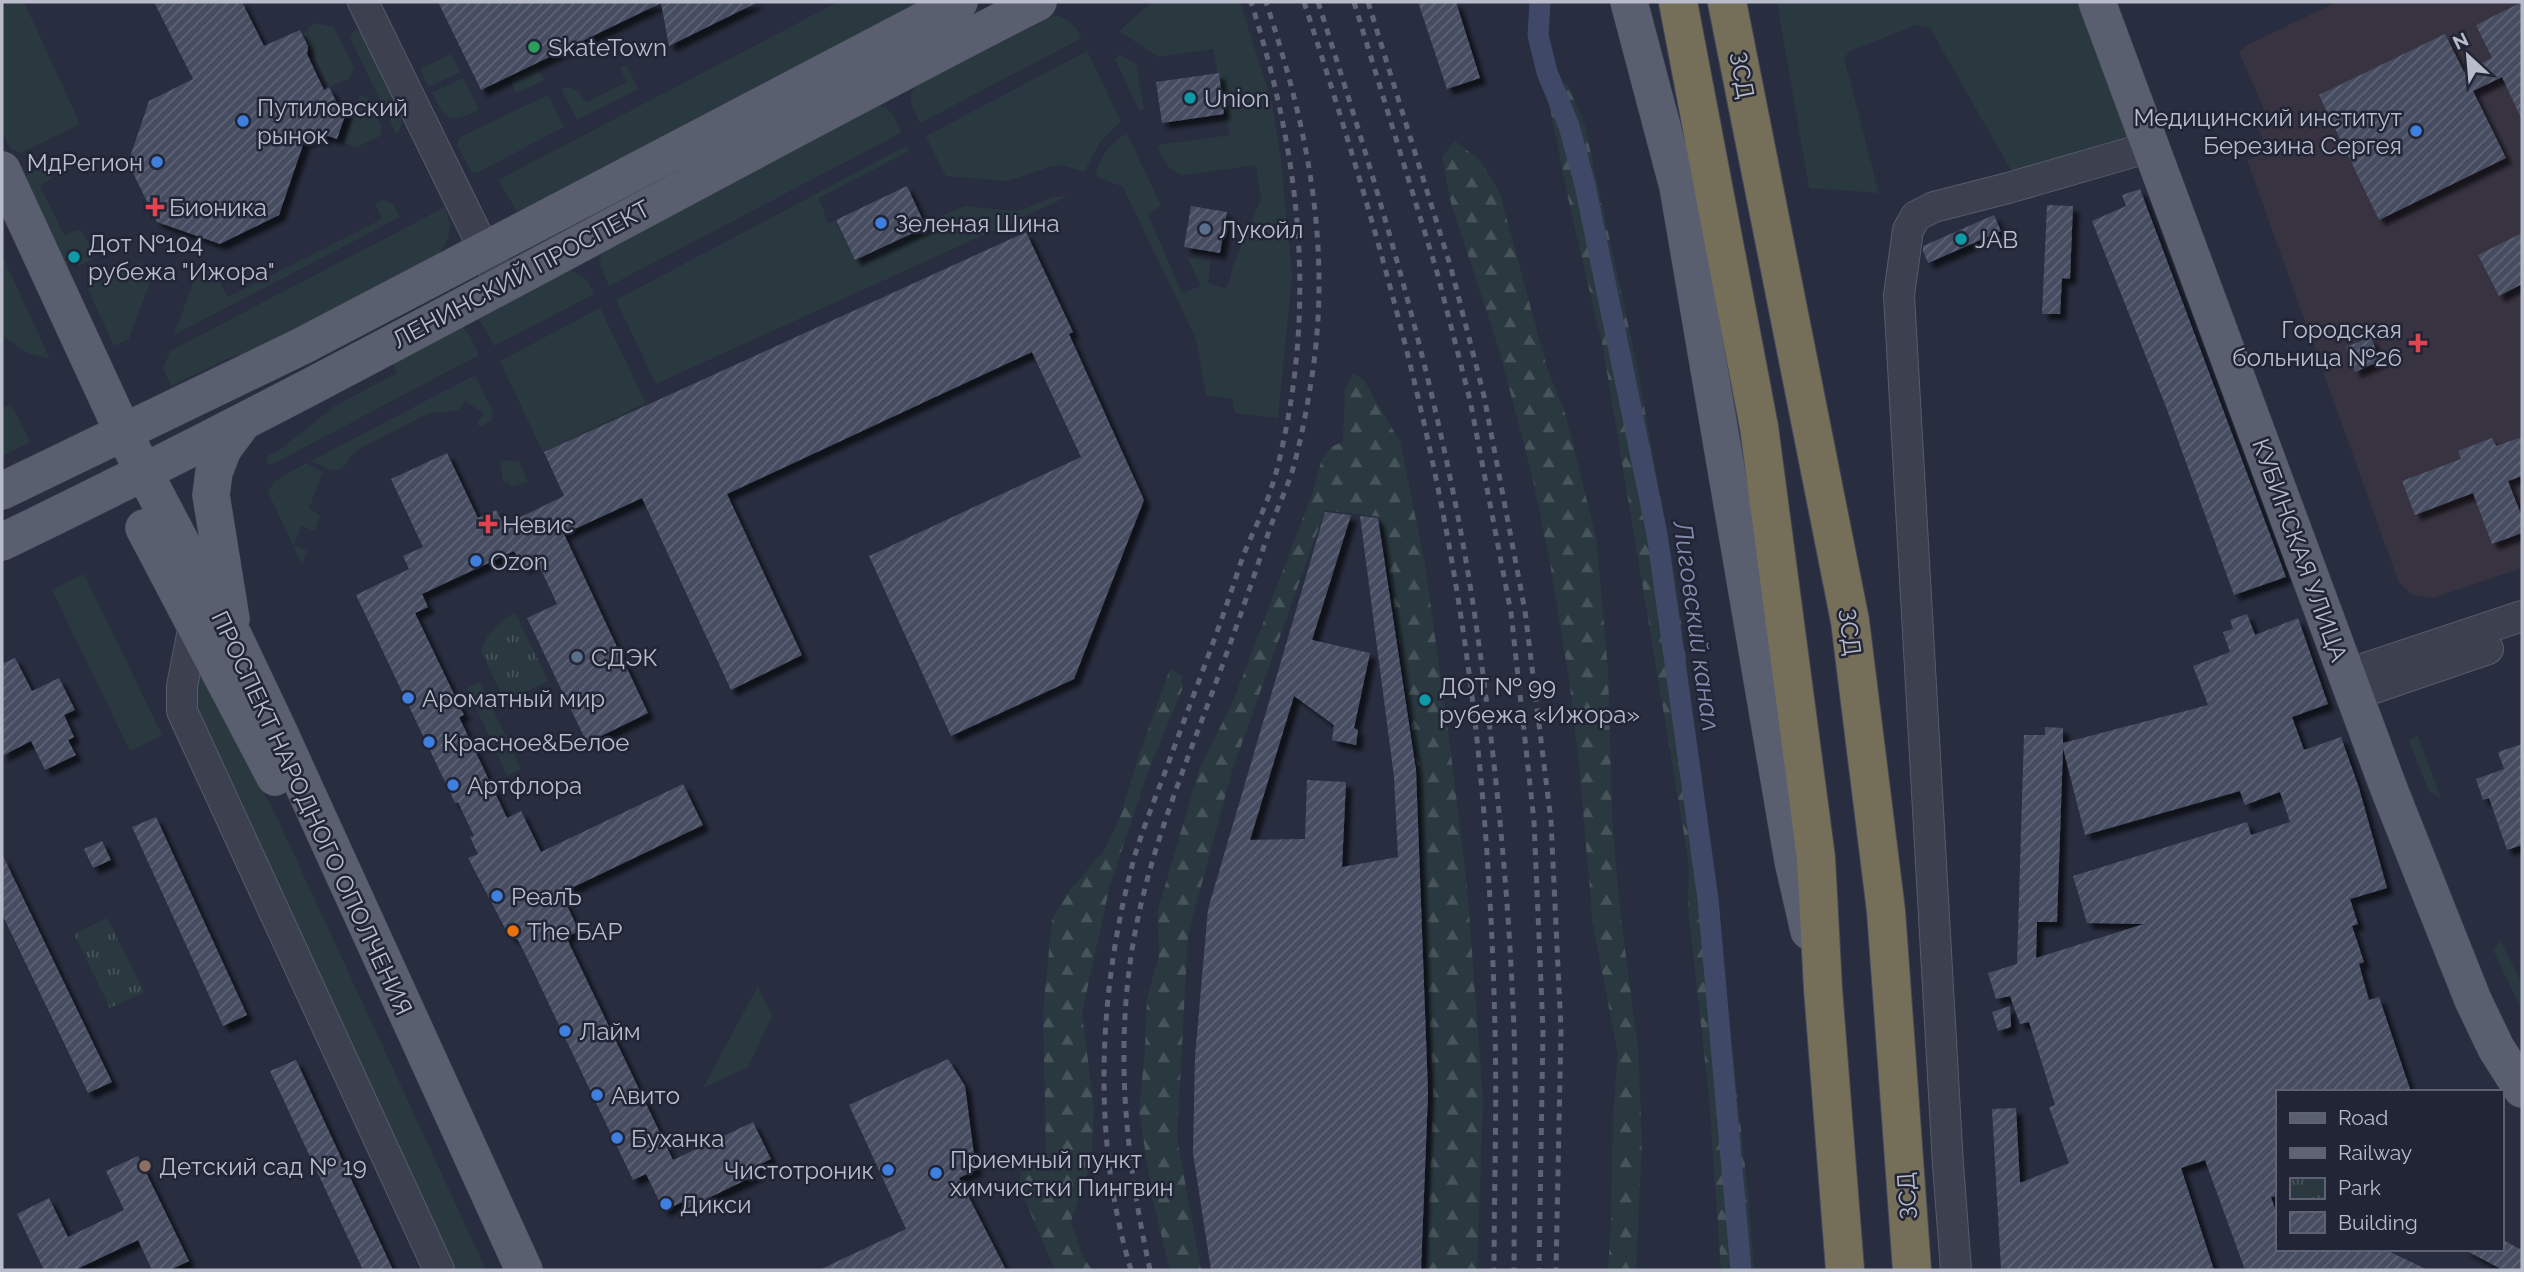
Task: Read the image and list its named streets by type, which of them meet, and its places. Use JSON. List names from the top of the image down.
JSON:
{
  "streets": {
    "highway": ["ЗСД"],
    "main road": ["ЛЕНИНСКИЙ ПРОСПЕКТ", "КУБИНСКАЯ УЛИЦА", "ПРОСПЕКТ НАРОДНОГО ОПОЛЧЕНИЯ"]
  },
  "crossings": [
    ["ЛЕНИНСКИЙ ПРОСПЕКТ", "ПРОСПЕКТ НАРОДНОГО ОПОЛЧЕНИЯ"]
  ],
  "water": ["Лиговский канал"],
  "places": {
    "other": [
      "SkateTown",
      "Union",
      "Путиловский рынок",
      "Медицинский институт Березина Сергея",
      "МдРегион",
      "Зеленая Шина",
      "Лукойл",
      "JAB",
      "Дот №104 рубежа \"Ижора\"",
      "Ozon",
      "СДЭК",
      "Ароматный мир",
      "ДОТ № 99 рубежа «Ижора»",
      "Красное&Белое",
      "Артфлора",
      "РеалЪ",
      "The БАР",
      "Лайм",
      "Авито",
      "Буханка",
      "Детский сад № 19",
      "Чистотроник",
      "Приемный пункт химчистки Пингвин",
      "Дикси"
    ],
    "health": ["Бионика", "Городская больница №26", "Невис"]
  },
  "legend": [
    "Road",
    "Railway",
    "Park",
    "Building"
  ],
  "north": "top left"
}
